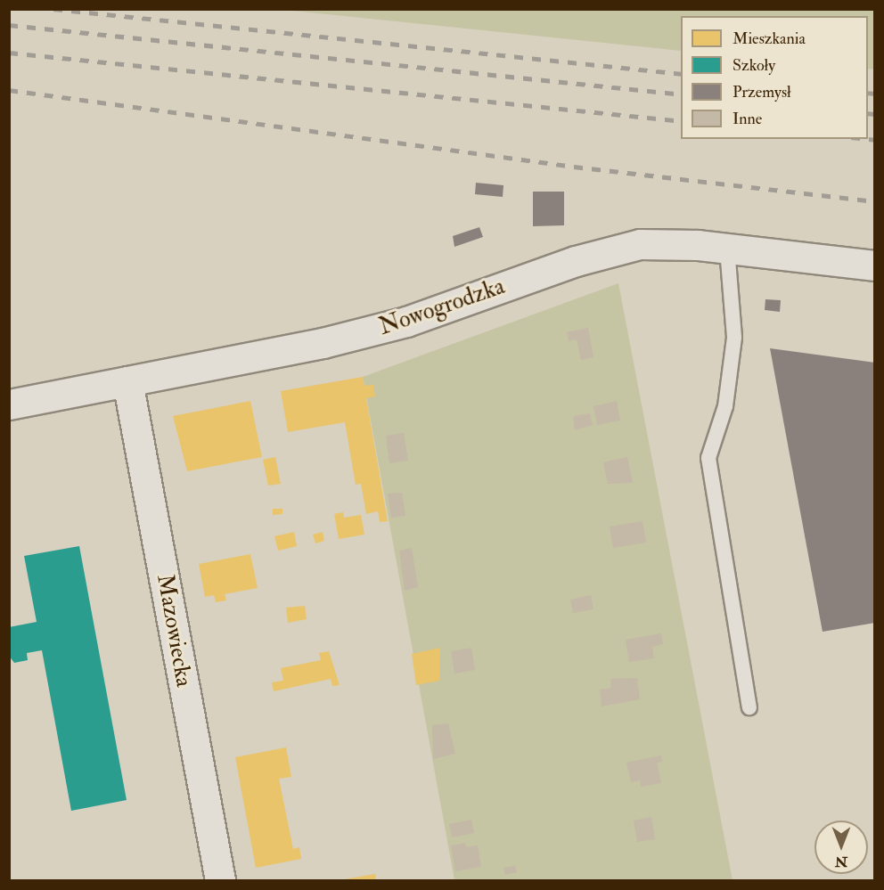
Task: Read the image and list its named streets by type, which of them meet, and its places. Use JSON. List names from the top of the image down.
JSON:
{
  "streets": {
    "street": ["Nowogrodzka", "Mazowiecka"]
  },
  "crossings": [
    ["Nowogrodzka", "Mazowiecka"]
  ],
  "legend": [
    "Mieszkania",
    "Szkoły",
    "Przemysł",
    "Inne"
  ],
  "north": "bottom"
}
